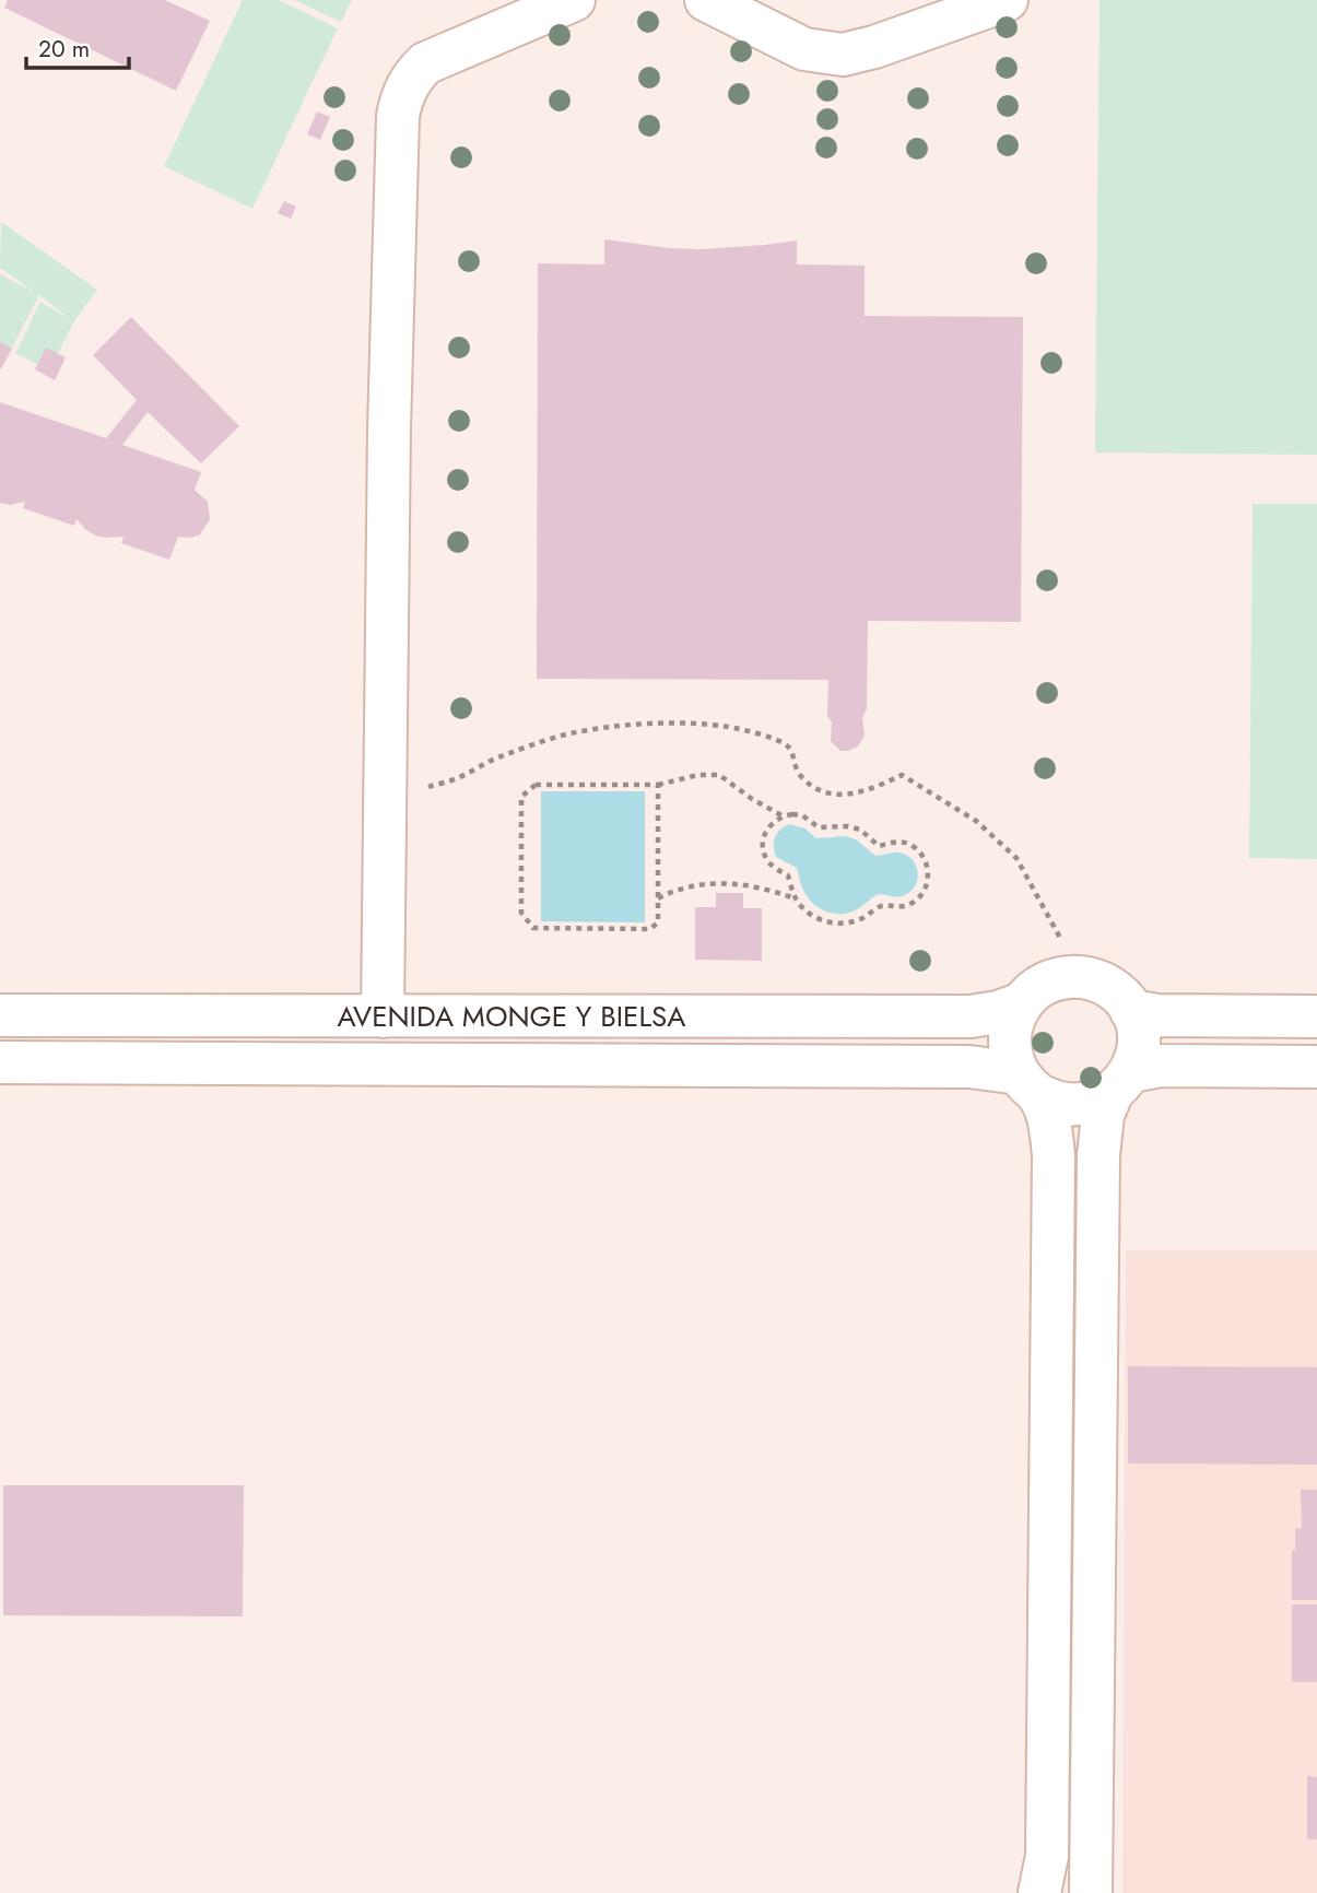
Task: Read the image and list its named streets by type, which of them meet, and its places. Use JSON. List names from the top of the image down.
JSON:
{
  "streets": {
    "street": ["AVENIDA MONGE Y BIELSA"]
  },
  "scale_bar": "20 m"
}
